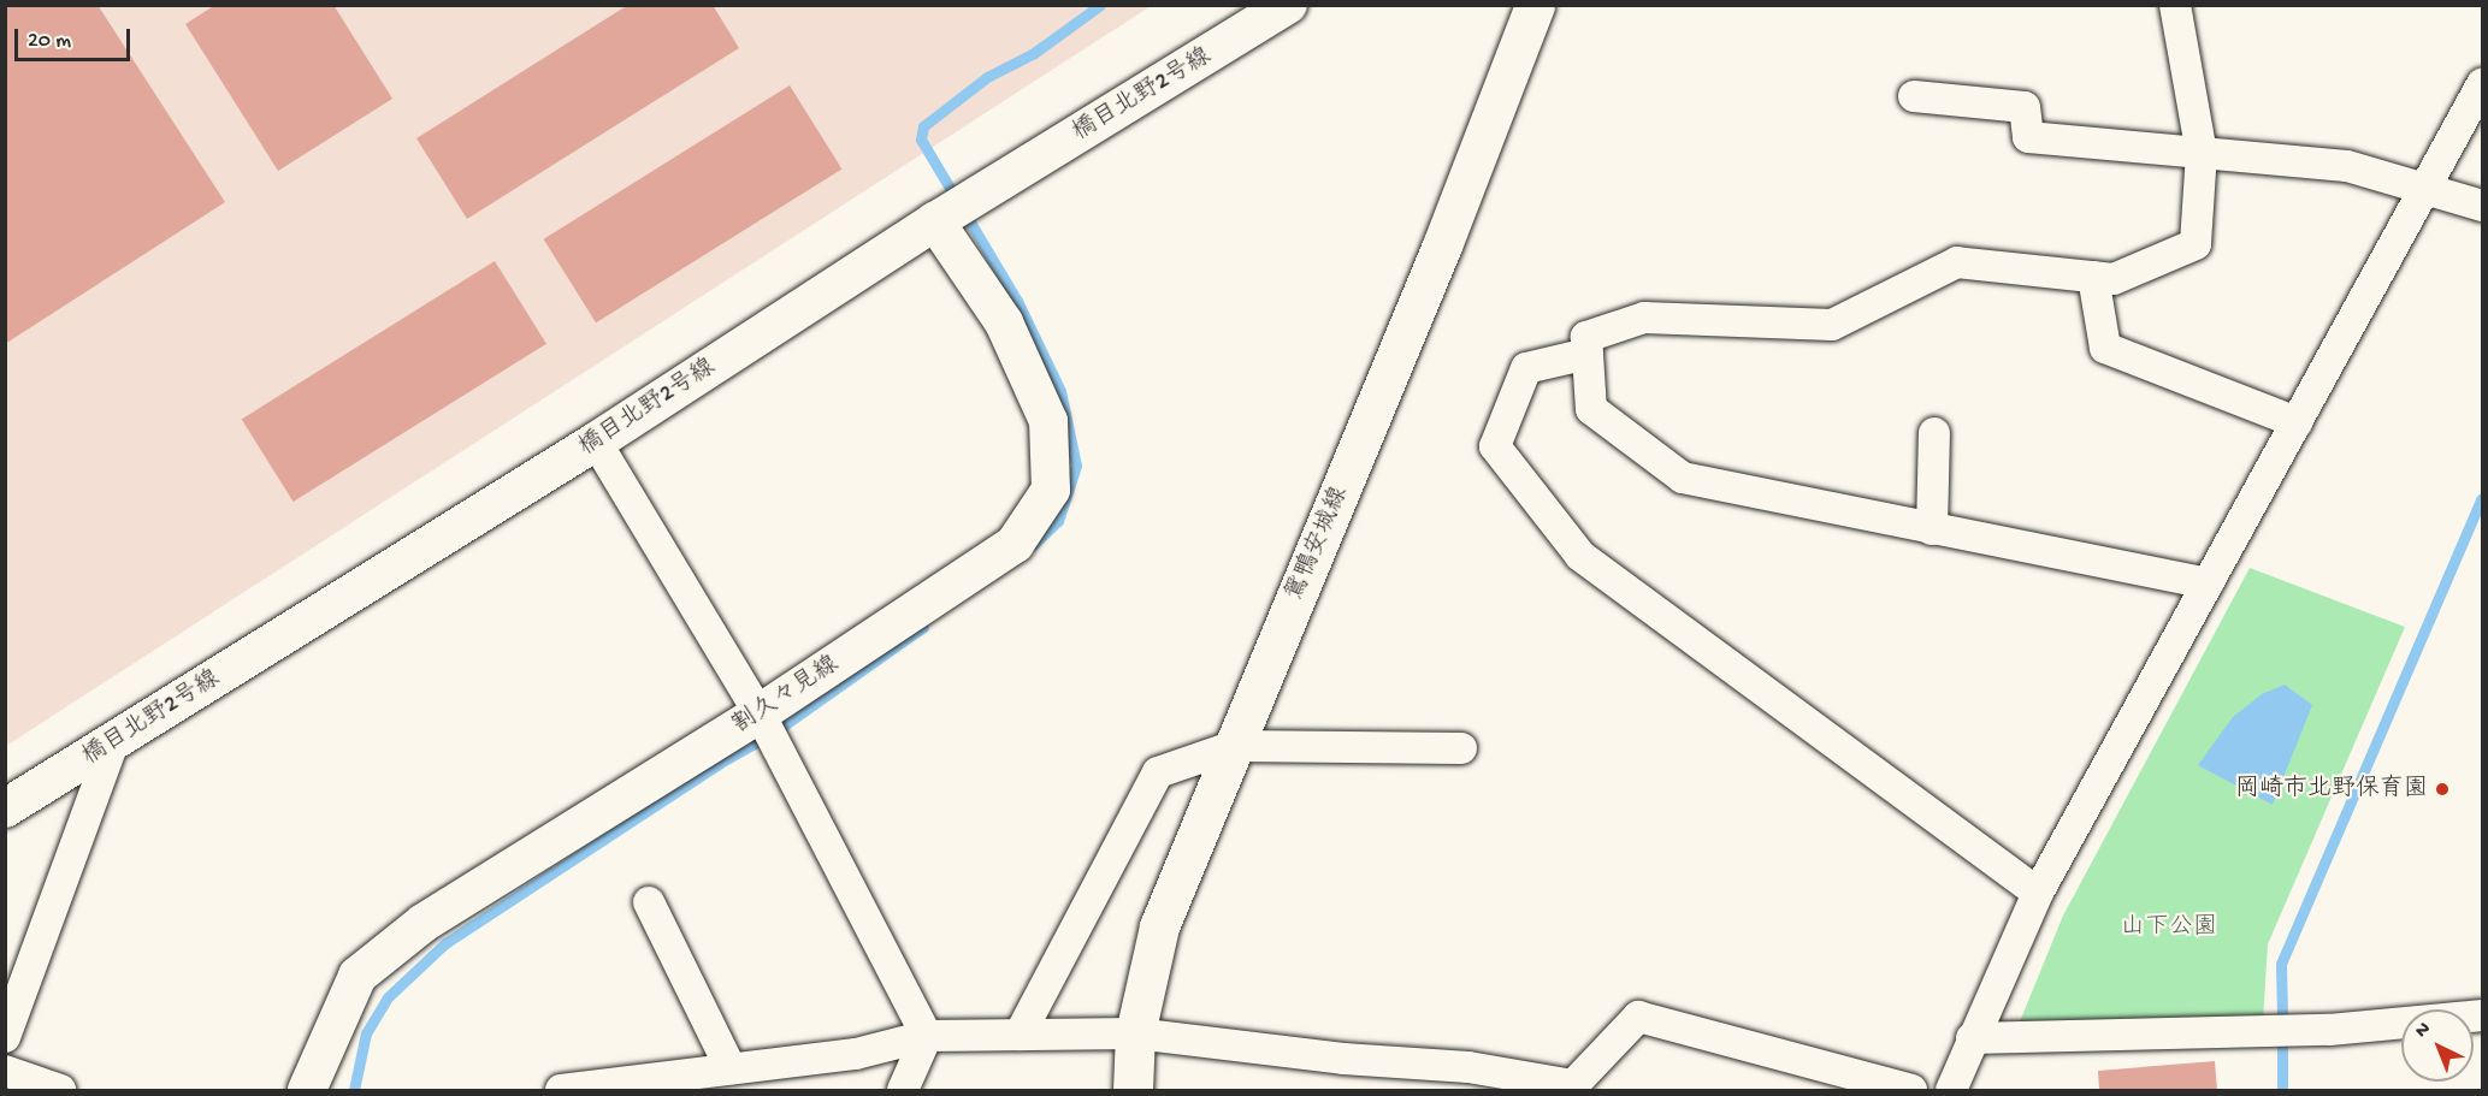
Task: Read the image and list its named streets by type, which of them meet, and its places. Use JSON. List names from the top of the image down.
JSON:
{
  "streets": {
    "main road": ["鴛鴨安城線"],
    "street": ["橋目北野2号線", "割久々見線"]
  },
  "crossings": [
    ["橋目北野2号線", "割久々見線"]
  ],
  "parks": ["山下公園"],
  "places": ["岡崎市北野保育園"],
  "scale_bar": "20 m",
  "north": "top left"
}
